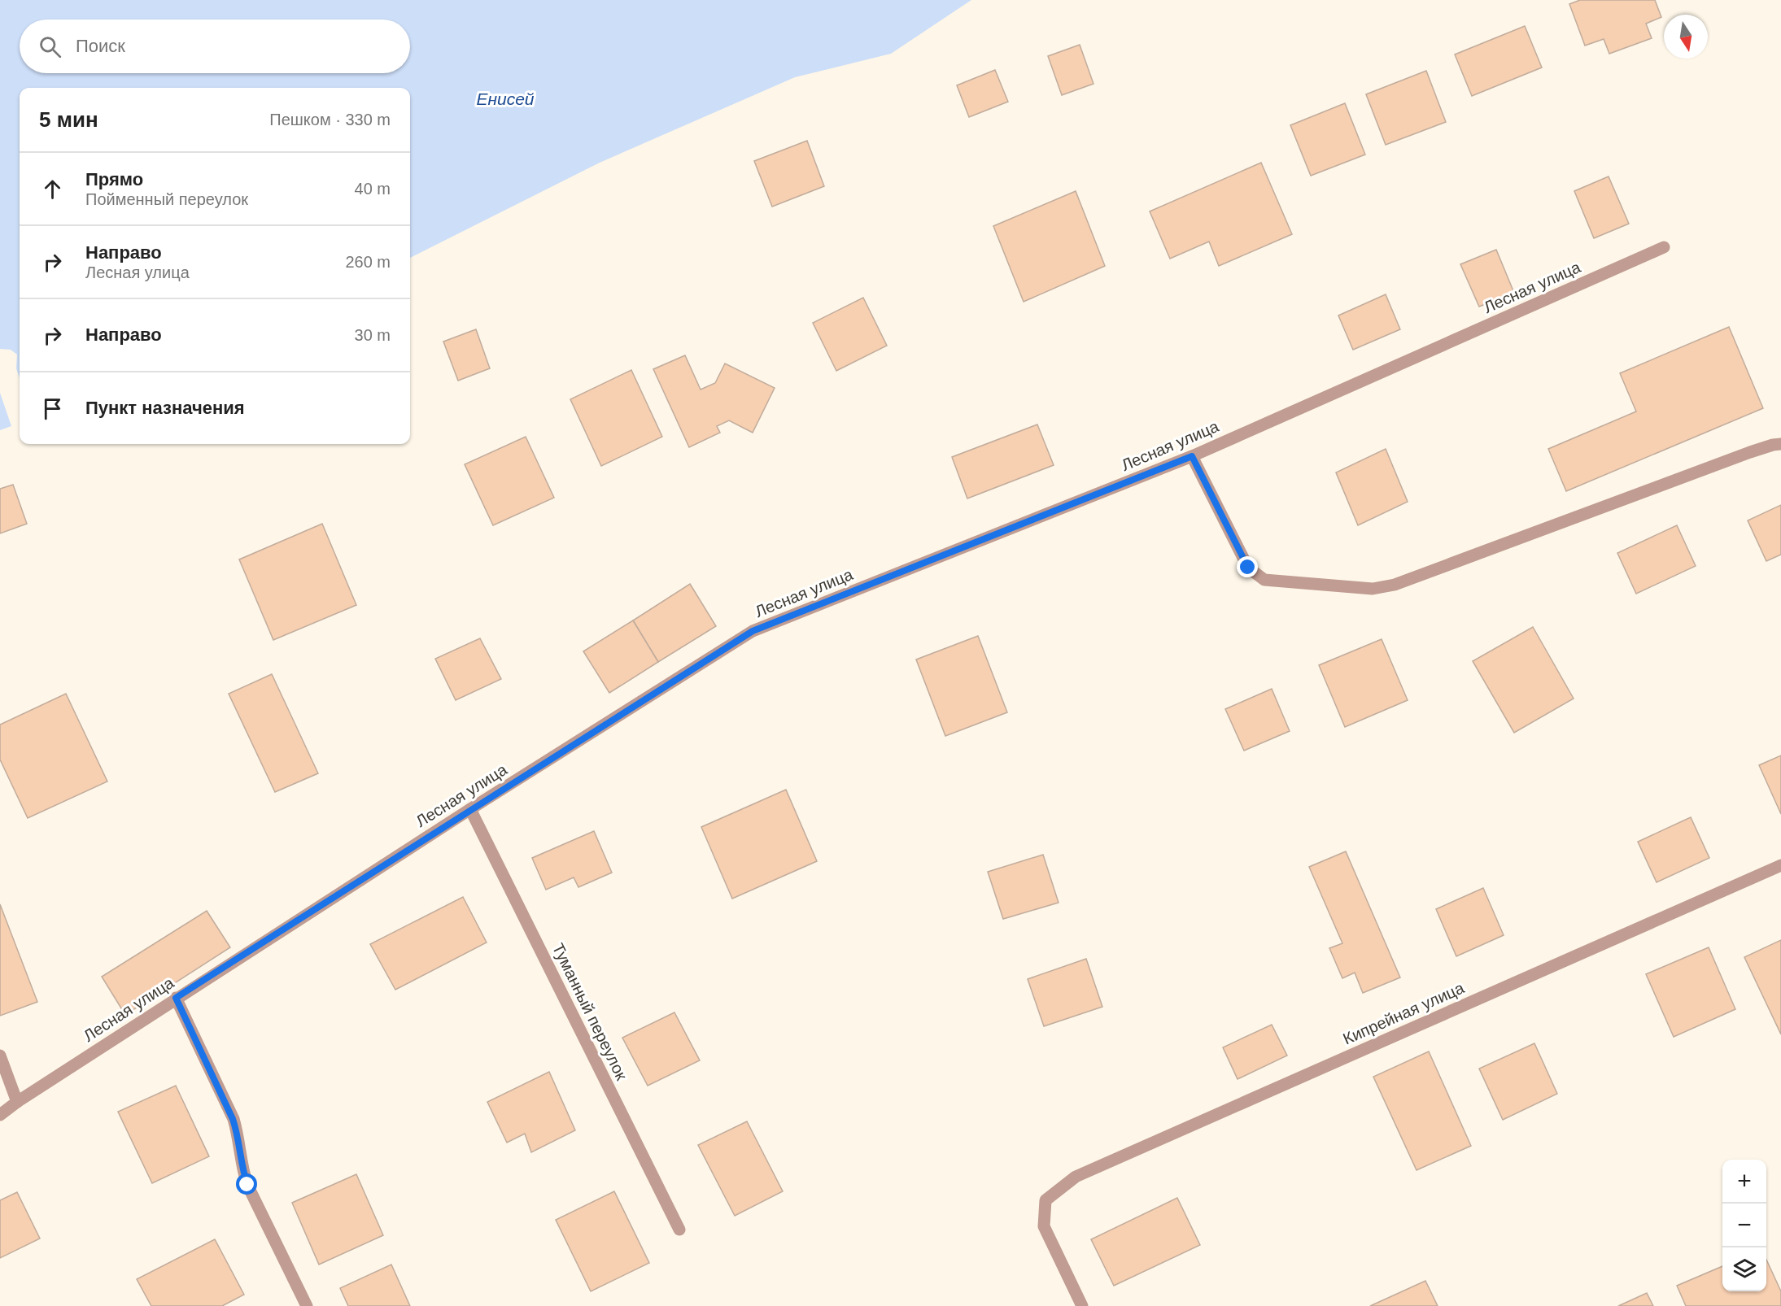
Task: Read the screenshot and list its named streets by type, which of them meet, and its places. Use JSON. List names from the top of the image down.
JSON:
{
  "streets": {
    "street": ["Лесная улица", "Туманный переулок", "Кипрейная улица"]
  },
  "crossings": [
    ["Лесная улица", "Туманный переулок"]
  ],
  "water": ["Енисей"],
  "north": "bottom",
  "page": {
    "search": "Поиск",
    "heading": ["5 мин", "Пешком · 330 m"],
    "list": [
      ["Прямо", "Пойменный переулок", "40 m"],
      ["Направо", "Лесная улица", "260 m"],
      ["Направо", "30 m"],
      "Пункт назначения"
    ],
    "map_buttons": ["+", "−"]
  }
}
